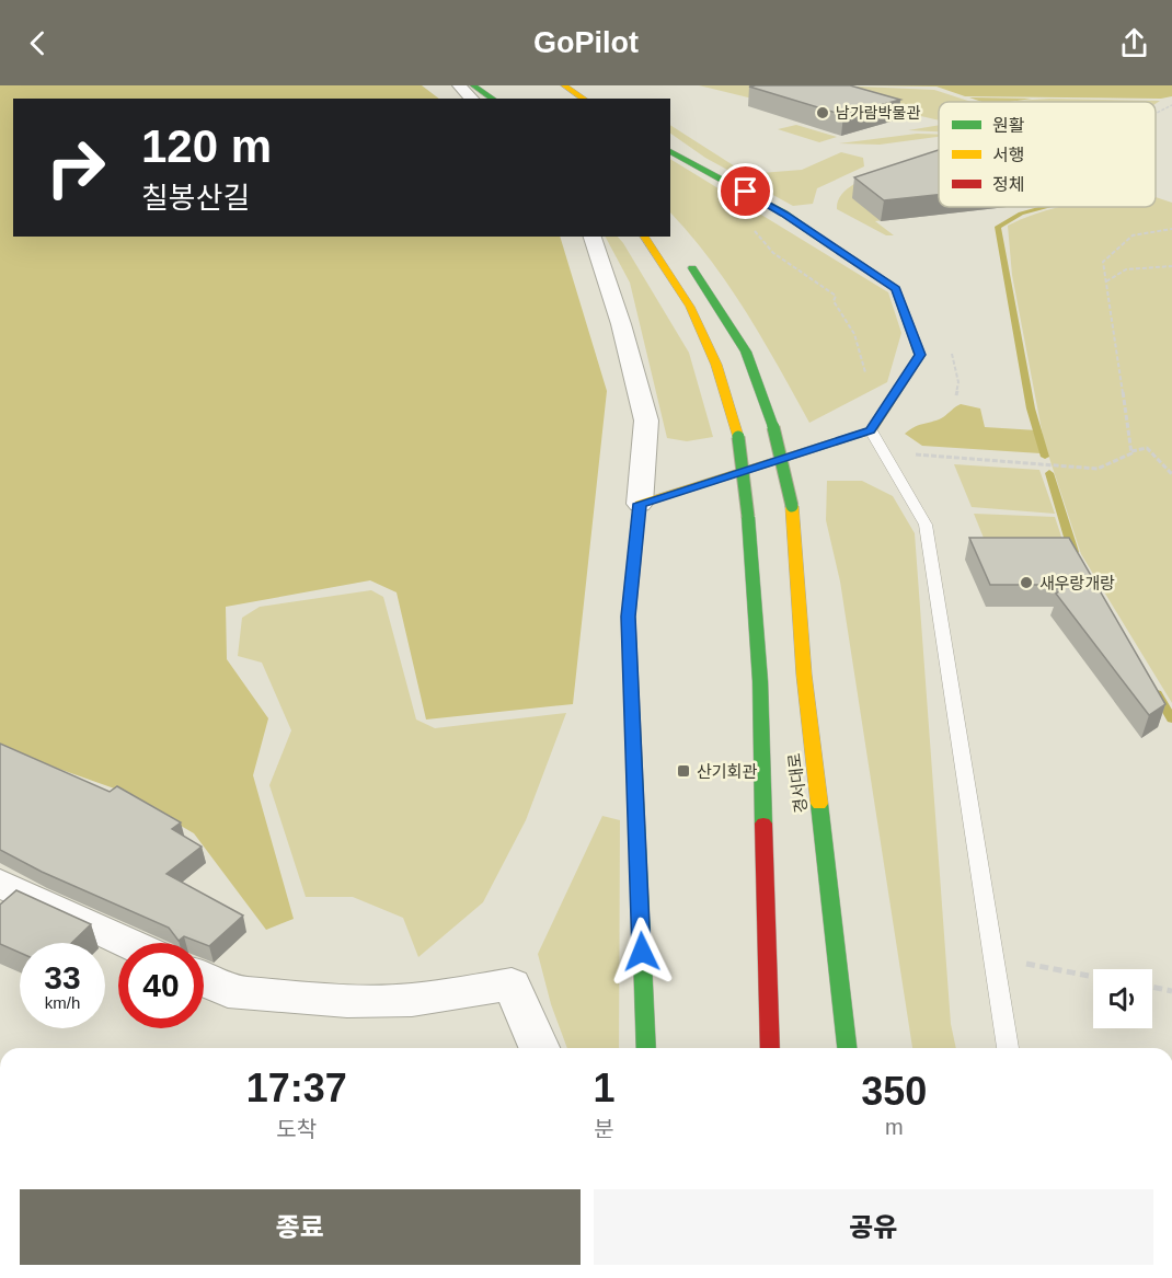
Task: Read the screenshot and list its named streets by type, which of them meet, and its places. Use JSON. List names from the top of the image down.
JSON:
{
  "streets": {
    "main road": ["경서대로"]
  },
  "places": {
    "other": ["남가람박물관", "새우랑개랑"],
    "transit": ["산기회관"]
  },
  "legend": ["원활", "서행", "정체"],
  "page": {
    "header": "GoPilot",
    "turn": ["120 m", "칠봉산길"],
    "speed": "33 km/h",
    "limit": "40",
    "eta": [
      "17:37",
      "도착",
      "1",
      "분",
      "350",
      "m"
    ],
    "buttons": ["종료", "공유"]
  }
}
